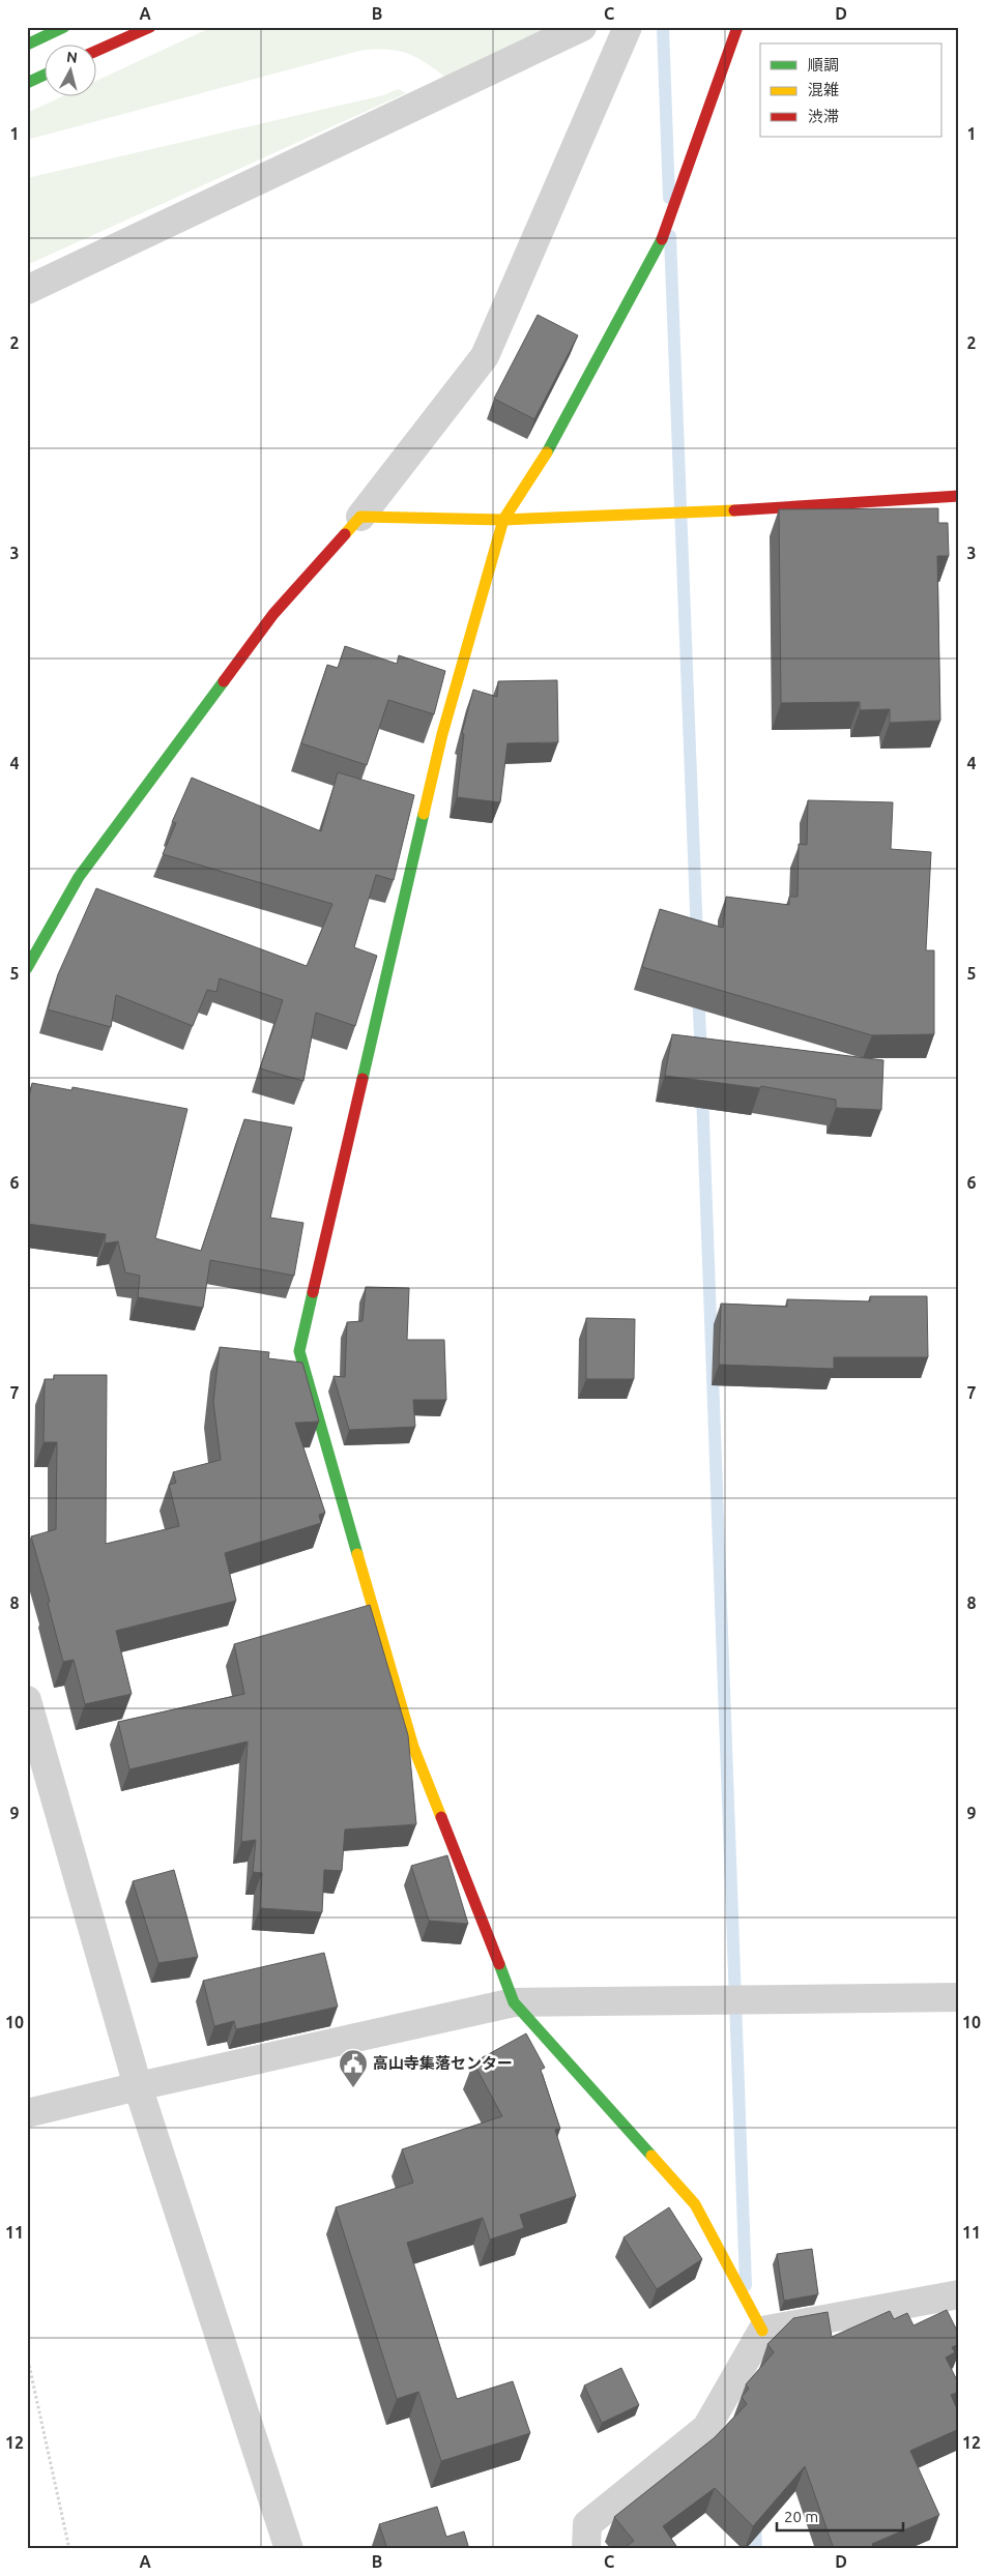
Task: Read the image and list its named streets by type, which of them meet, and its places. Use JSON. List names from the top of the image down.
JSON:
{
  "places": {
    "public building": ["高山寺集落センター"]
  },
  "legend": ["順調", "混雑", "渋滞"],
  "scale_bar": "20 m",
  "north": "top",
  "grid": {
    "columns": [
      "A",
      "B",
      "C",
      "D"
    ],
    "rows": [
      "1",
      "2",
      "3",
      "4",
      "5",
      "6",
      "7",
      "8",
      "9",
      "10",
      "11",
      "12"
    ]
  }
}
